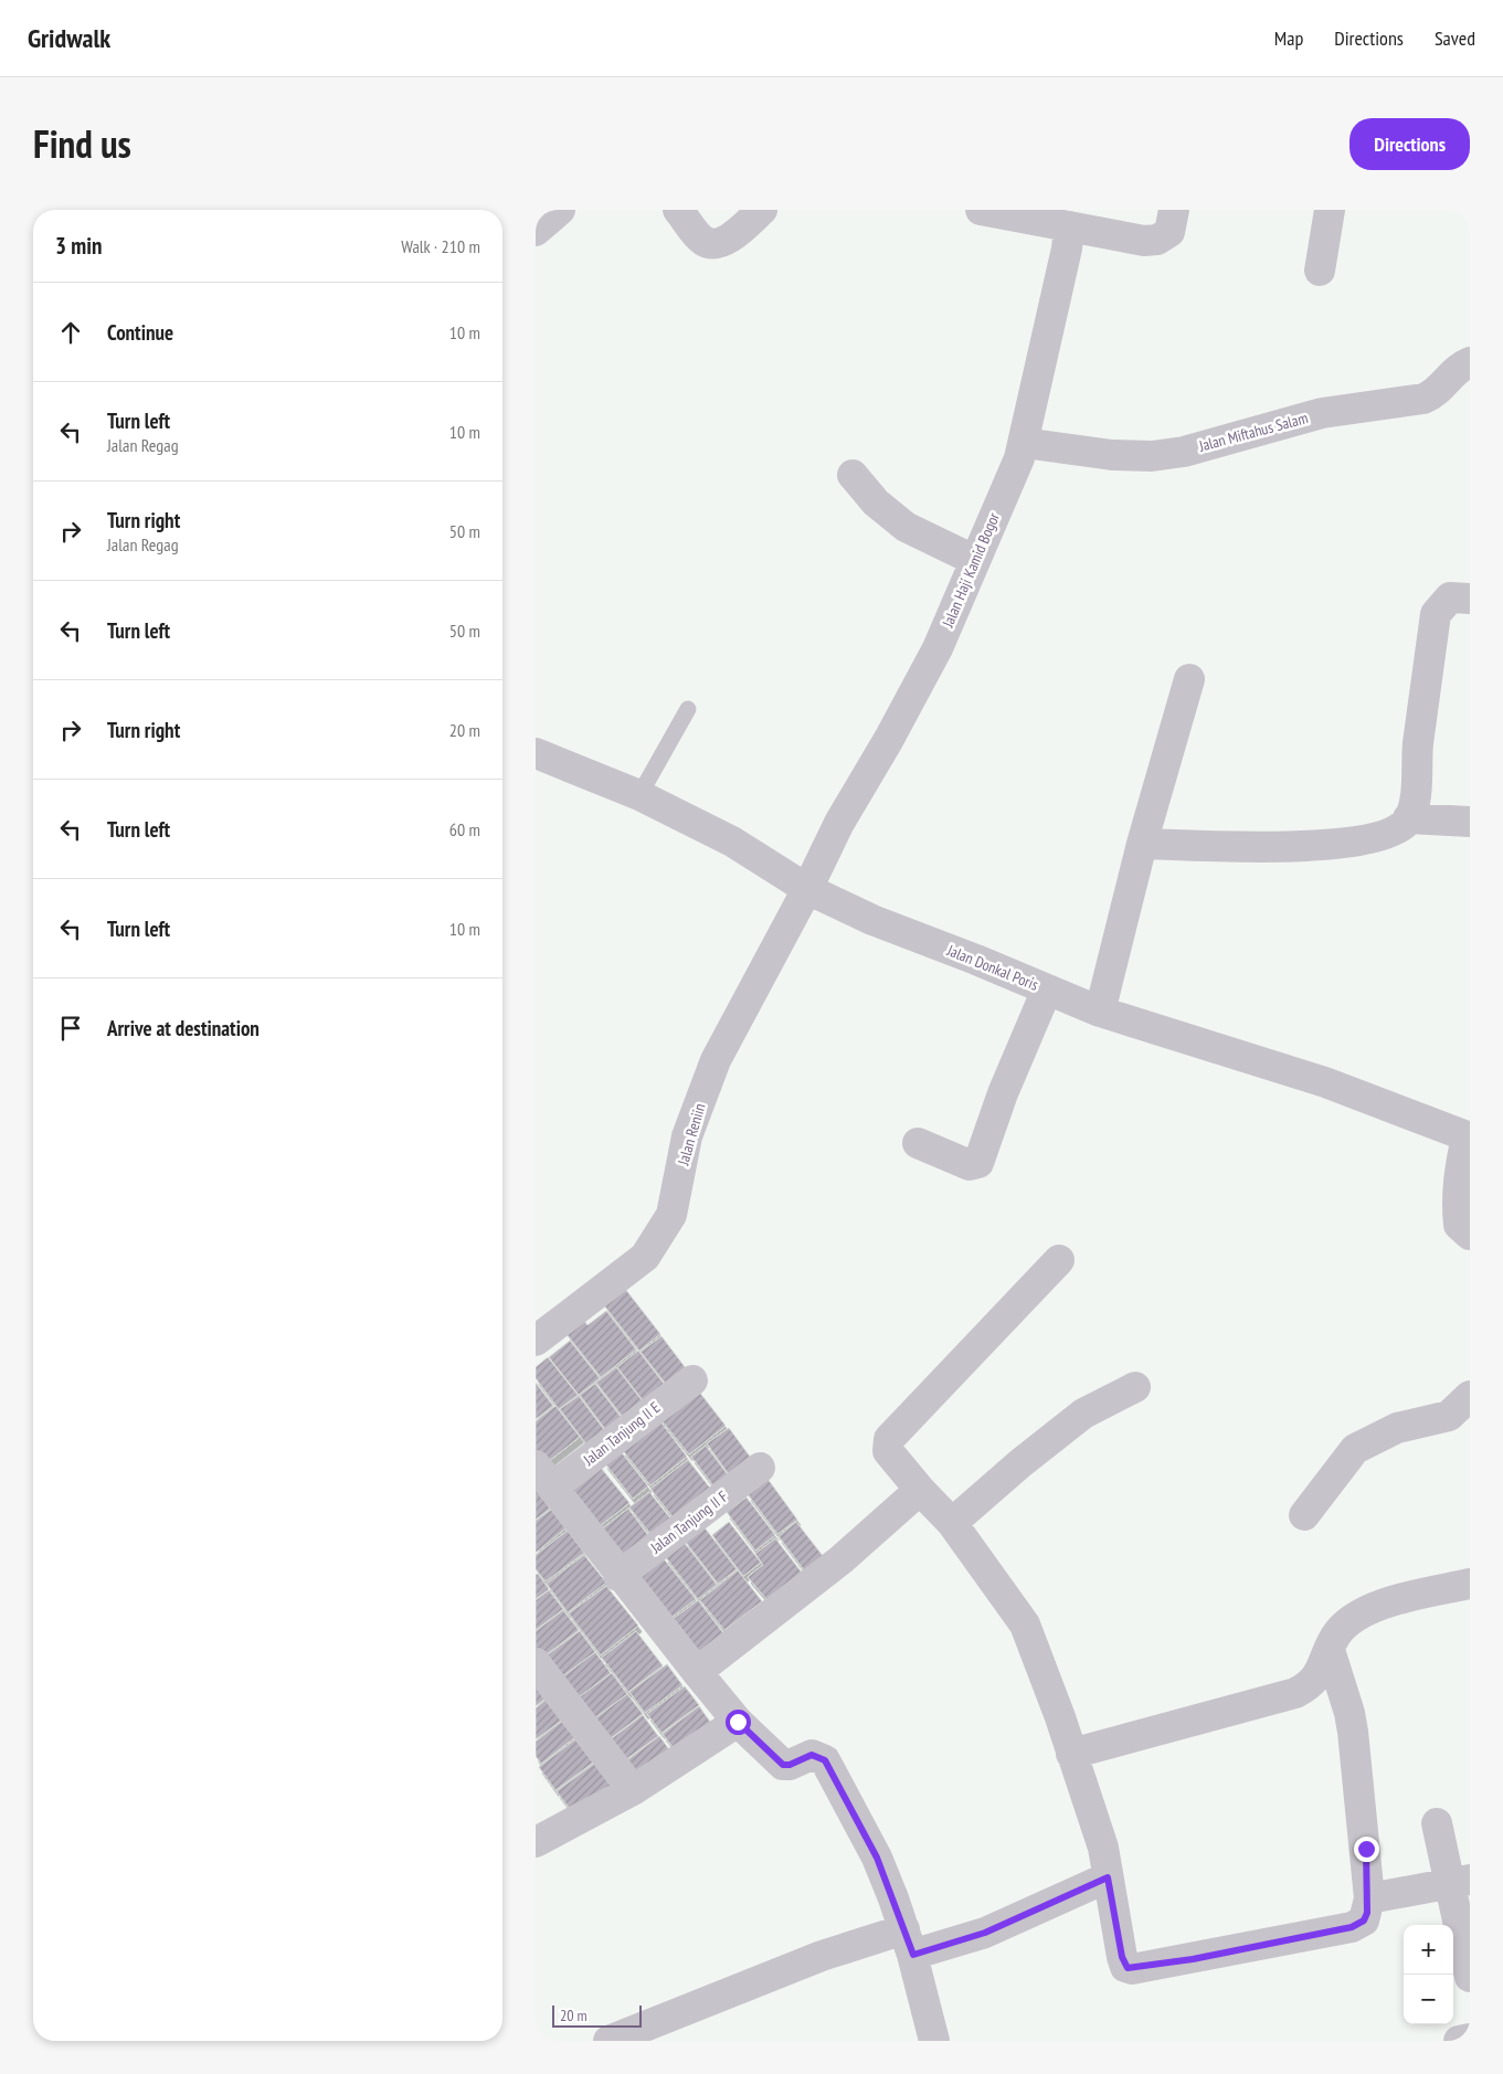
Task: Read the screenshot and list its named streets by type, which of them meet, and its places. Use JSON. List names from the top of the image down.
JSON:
{
  "streets": {
    "street": [
      "Jalan Miftahus Salam",
      "Jalan Haji Kamid Bogor",
      "Jalan Donkal Poris",
      "Jalan Reniin",
      "Jalan Tanjung II E",
      "Jalan Tanjung II F"
    ]
  },
  "crossings": [
    ["Jalan Miftahus Salam", "Jalan Haji Kamid Bogor"],
    ["Jalan Haji Kamid Bogor", "Jalan Donkal Poris"],
    ["Jalan Haji Kamid Bogor", "Jalan Reniin"],
    ["Jalan Donkal Poris", "Jalan Reniin"]
  ],
  "scale_bar": "20 m",
  "page": {
    "header": "Gridwalk",
    "nav": ["Map", "Directions", "Saved"],
    "title": "Find us",
    "buttons": "Directions",
    "heading": ["3 min", "Walk · 210 m"],
    "list": [
      ["Continue", "10 m"],
      ["Turn left", "Jalan Regag", "10 m"],
      ["Turn right", "Jalan Regag", "50 m"],
      ["Turn left", "50 m"],
      ["Turn right", "20 m"],
      ["Turn left", "60 m"],
      ["Turn left", "10 m"],
      "Arrive at destination"
    ],
    "map_buttons": ["+", "−"],
    "scale": "20 m"
  }
}
